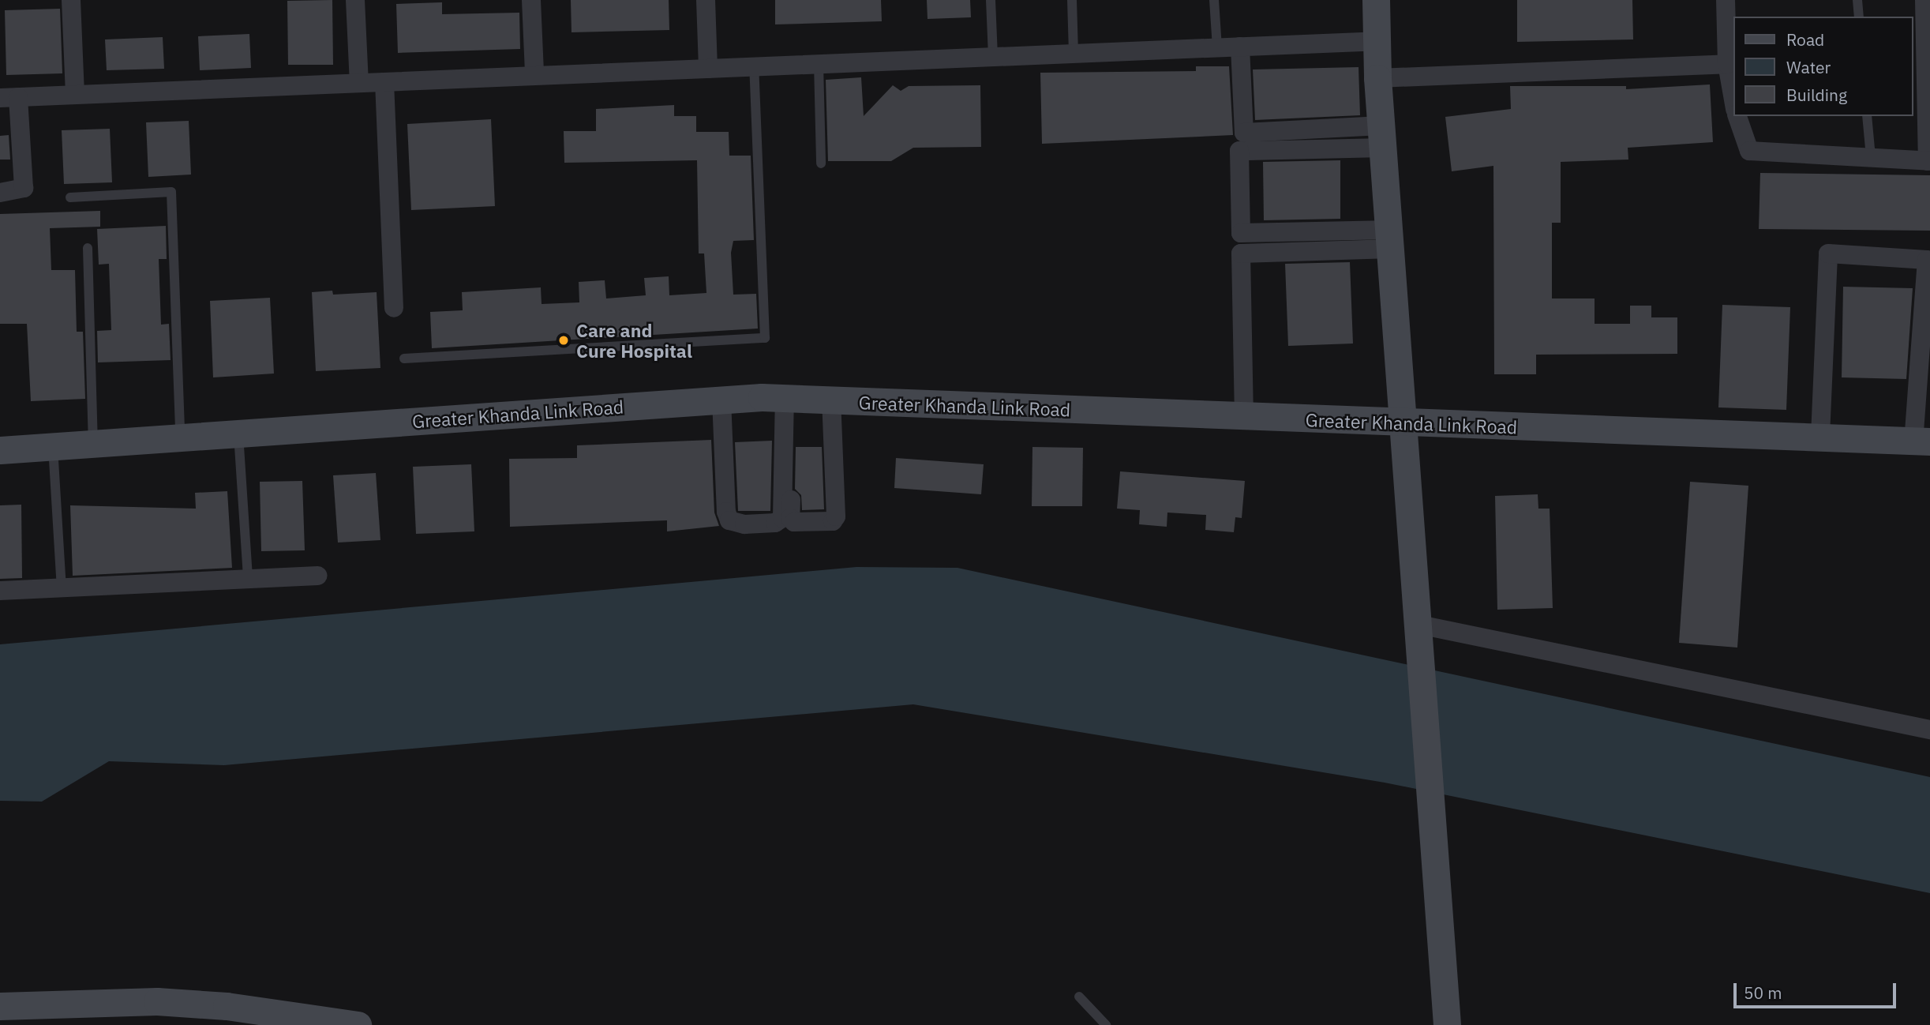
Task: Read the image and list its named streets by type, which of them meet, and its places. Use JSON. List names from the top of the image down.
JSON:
{
  "streets": {
    "street": ["Greater Khanda Link Road"]
  },
  "places": ["Care and Cure Hospital"],
  "legend": ["Road", "Water", "Building"],
  "scale_bar": "50 m"
}
